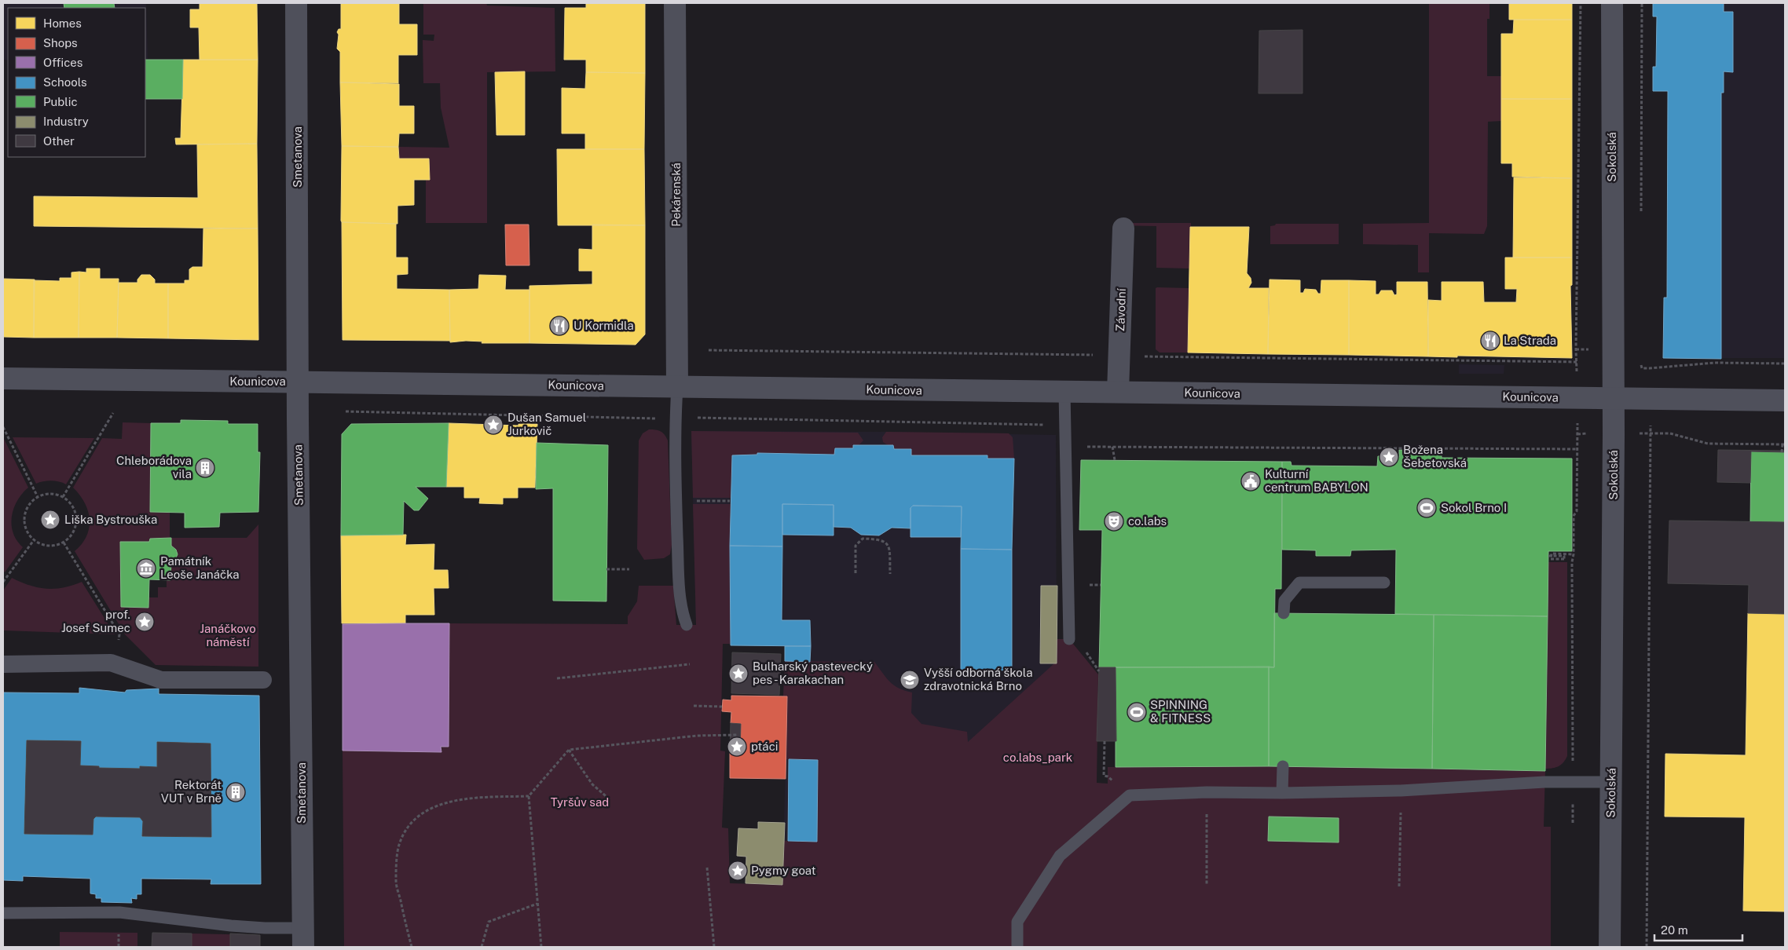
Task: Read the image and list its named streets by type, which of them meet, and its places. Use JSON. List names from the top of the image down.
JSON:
{
  "streets": {
    "street": [
      "Smetanova",
      "Sokolská",
      "Pekárenská",
      "Závodní",
      "Kounicova"
    ]
  },
  "crossings": [
    ["Smetanova", "Kounicova"],
    ["Sokolská", "Kounicova"],
    ["Pekárenská", "Kounicova"],
    ["Závodní", "Kounicova"]
  ],
  "parks": ["Janáčkovo náměstí", "co.labs_park", "Tyršův sad"],
  "places": {
    "restaurant": ["U Kormidla", "La Strada"],
    "place": [
      "Dušan Samuel Jurkovič",
      "Božena Šebetovská",
      "Liška Bystrouška",
      "prof. Josef Sumec",
      "Bulharský pastevecký pes - Karakachan",
      "ptáci",
      "Pygmy goat"
    ],
    "building": ["Chleborádova vila", "Rektorát VUT v Brně"],
    "public building": ["Kulturní centrum BABYLON"],
    "sports": ["Sokol Brno I", "SPINNING & FITNESS"],
    "theatre": ["co.labs"],
    "museum": ["Památník Leoše Janáčka"],
    "school or university": ["Vyšší odborná škola zdravotnická Brno"]
  },
  "legend": [
    "Homes",
    "Shops",
    "Offices",
    "Schools",
    "Public",
    "Industry",
    "Other"
  ],
  "scale_bar": "20 m"
}
